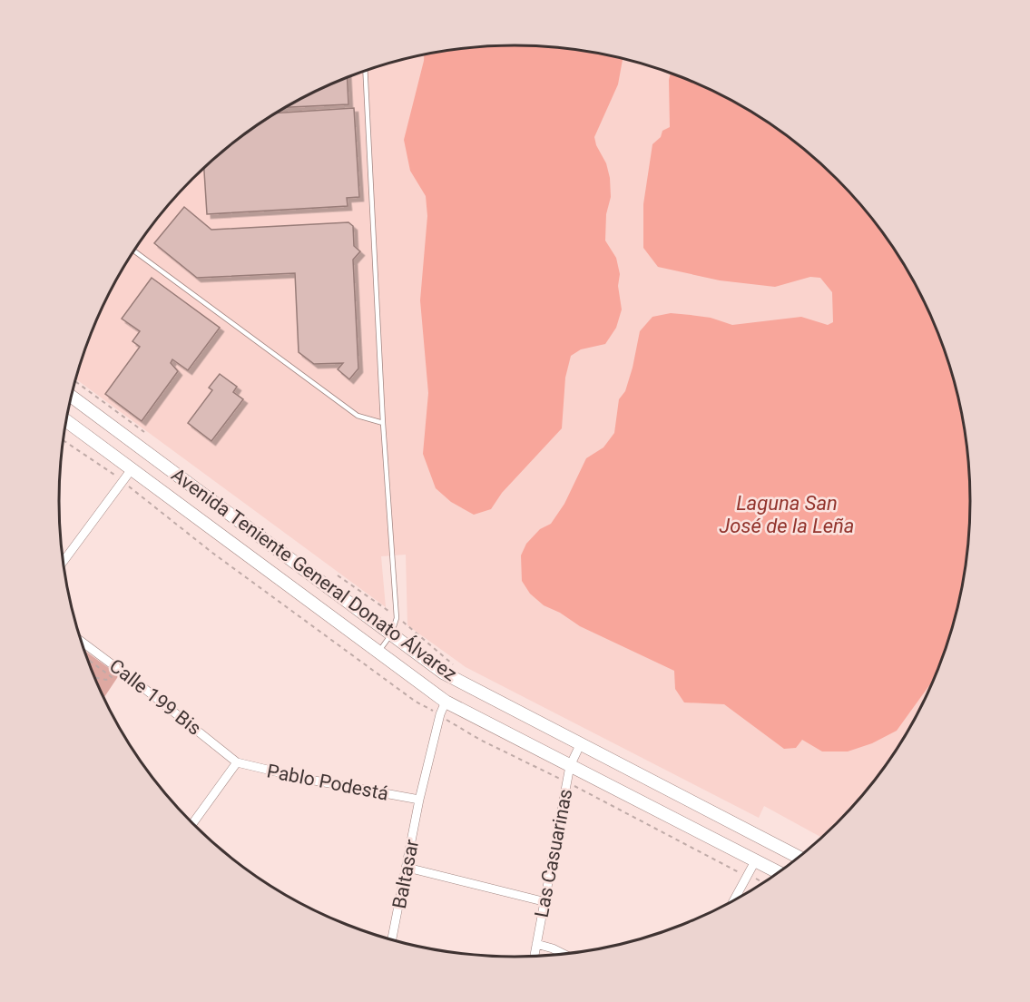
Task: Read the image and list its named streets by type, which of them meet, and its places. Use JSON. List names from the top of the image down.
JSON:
{
  "streets": {
    "main road": ["Avenida Teniente General Donato Álvarez"],
    "street": [
      "Calle 199 Bis",
      "Pablo Podestá",
      "Las Casuarinas",
      "Baltasar"
    ]
  },
  "crossings": [
    ["Avenida Teniente General Donato Álvarez", "Las Casuarinas"],
    ["Avenida Teniente General Donato Álvarez", "Baltasar"],
    ["Calle 199 Bis", "Pablo Podestá"],
    ["Pablo Podestá", "Baltasar"]
  ],
  "water": ["Laguna San José de la Leña"]
}
